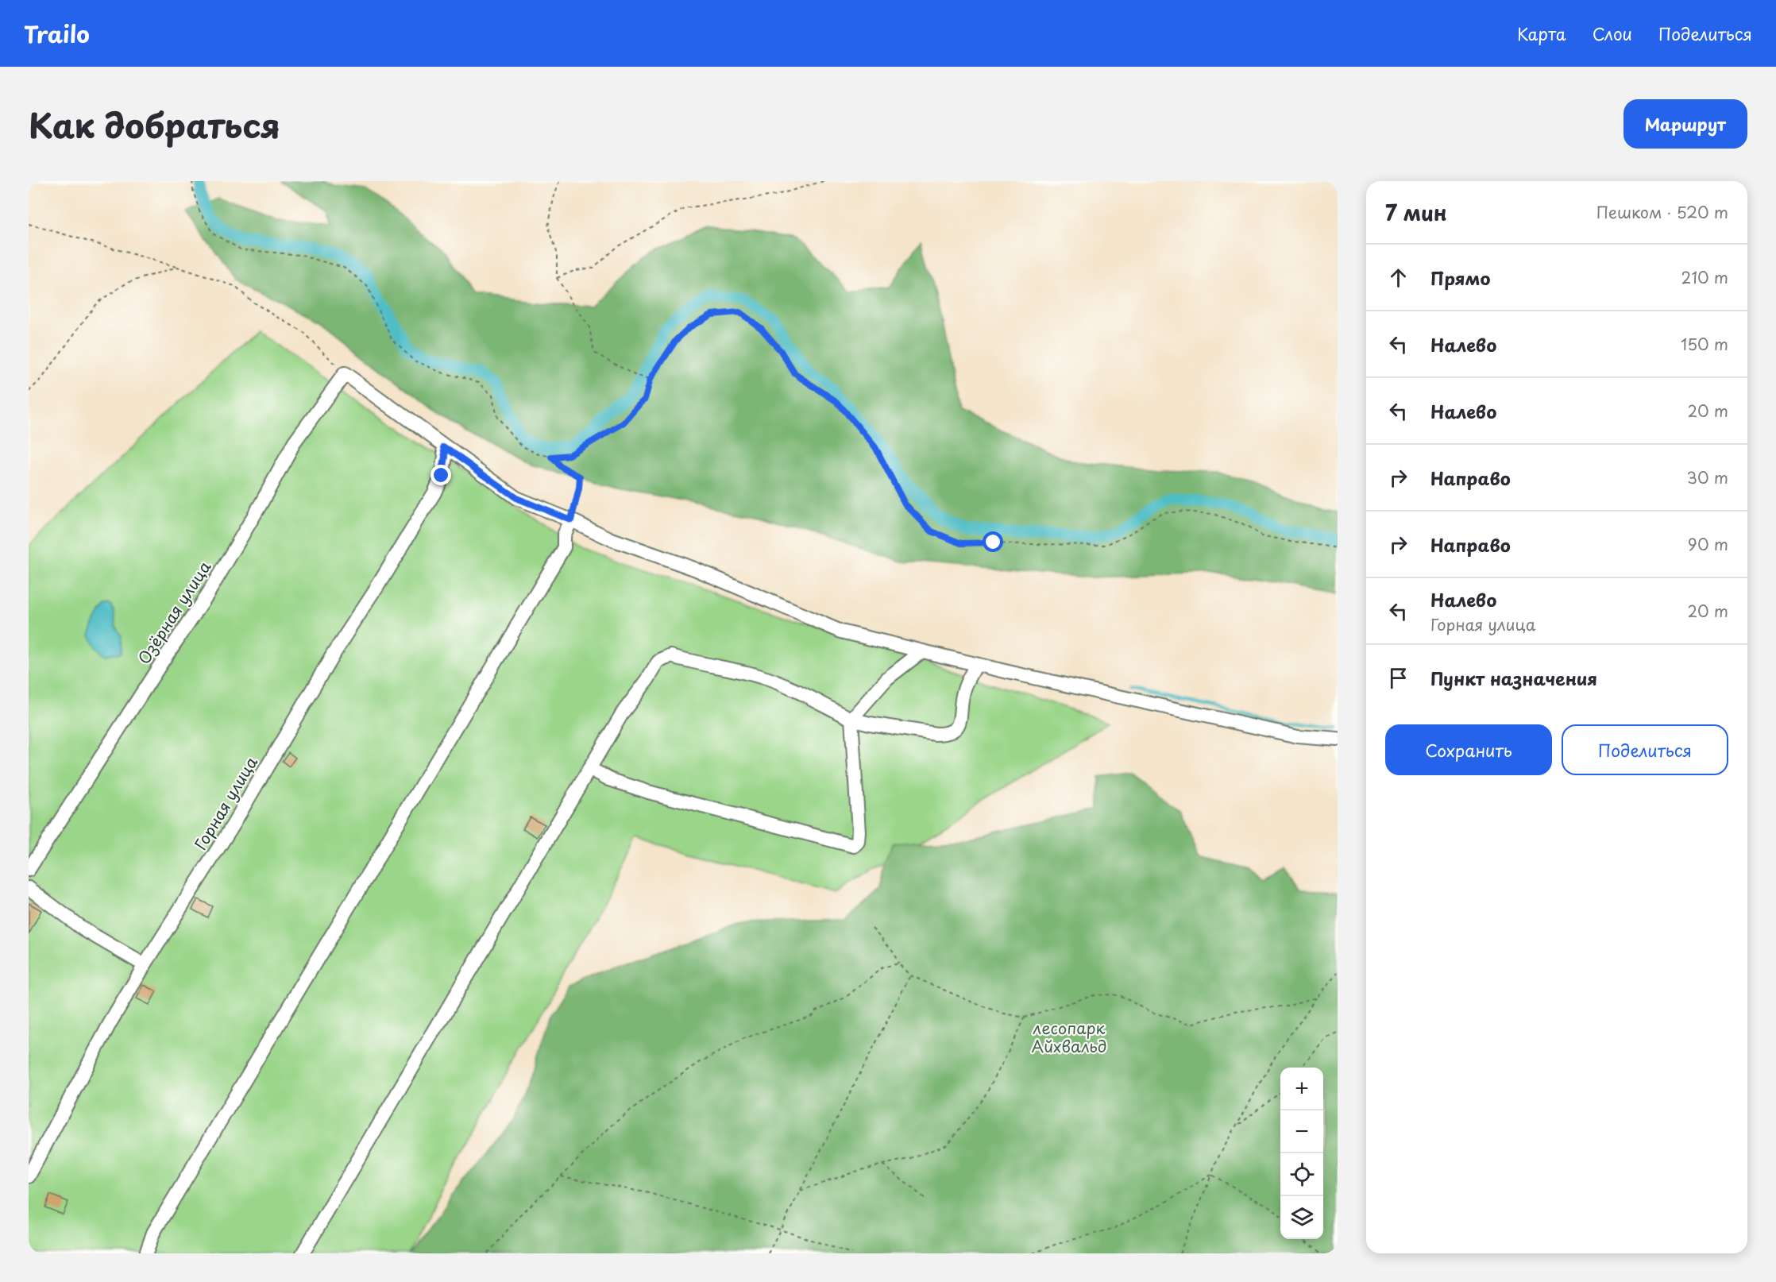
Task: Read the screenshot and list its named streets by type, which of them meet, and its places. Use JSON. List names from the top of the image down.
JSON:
{
  "streets": {
    "street": ["Озёрная улица", "Горная улица"]
  },
  "parks": ["лесопарк Айхвальд"],
  "page": {
    "header": "Trailo",
    "nav": ["Карта", "Слои", "Поделиться"],
    "title": "Как добраться",
    "buttons": [
      "Маршрут",
      ["Сохранить", "Поделиться"]
    ],
    "heading": ["7 мин", "Пешком · 520 m"],
    "list": [
      ["Прямо", "210 m"],
      ["Налево", "150 m"],
      ["Налево", "20 m"],
      ["Направо", "30 m"],
      ["Направо", "90 m"],
      ["Налево", "Горная улица", "20 m"],
      "Пункт назначения"
    ],
    "map_buttons": ["+", "−"]
  }
}
